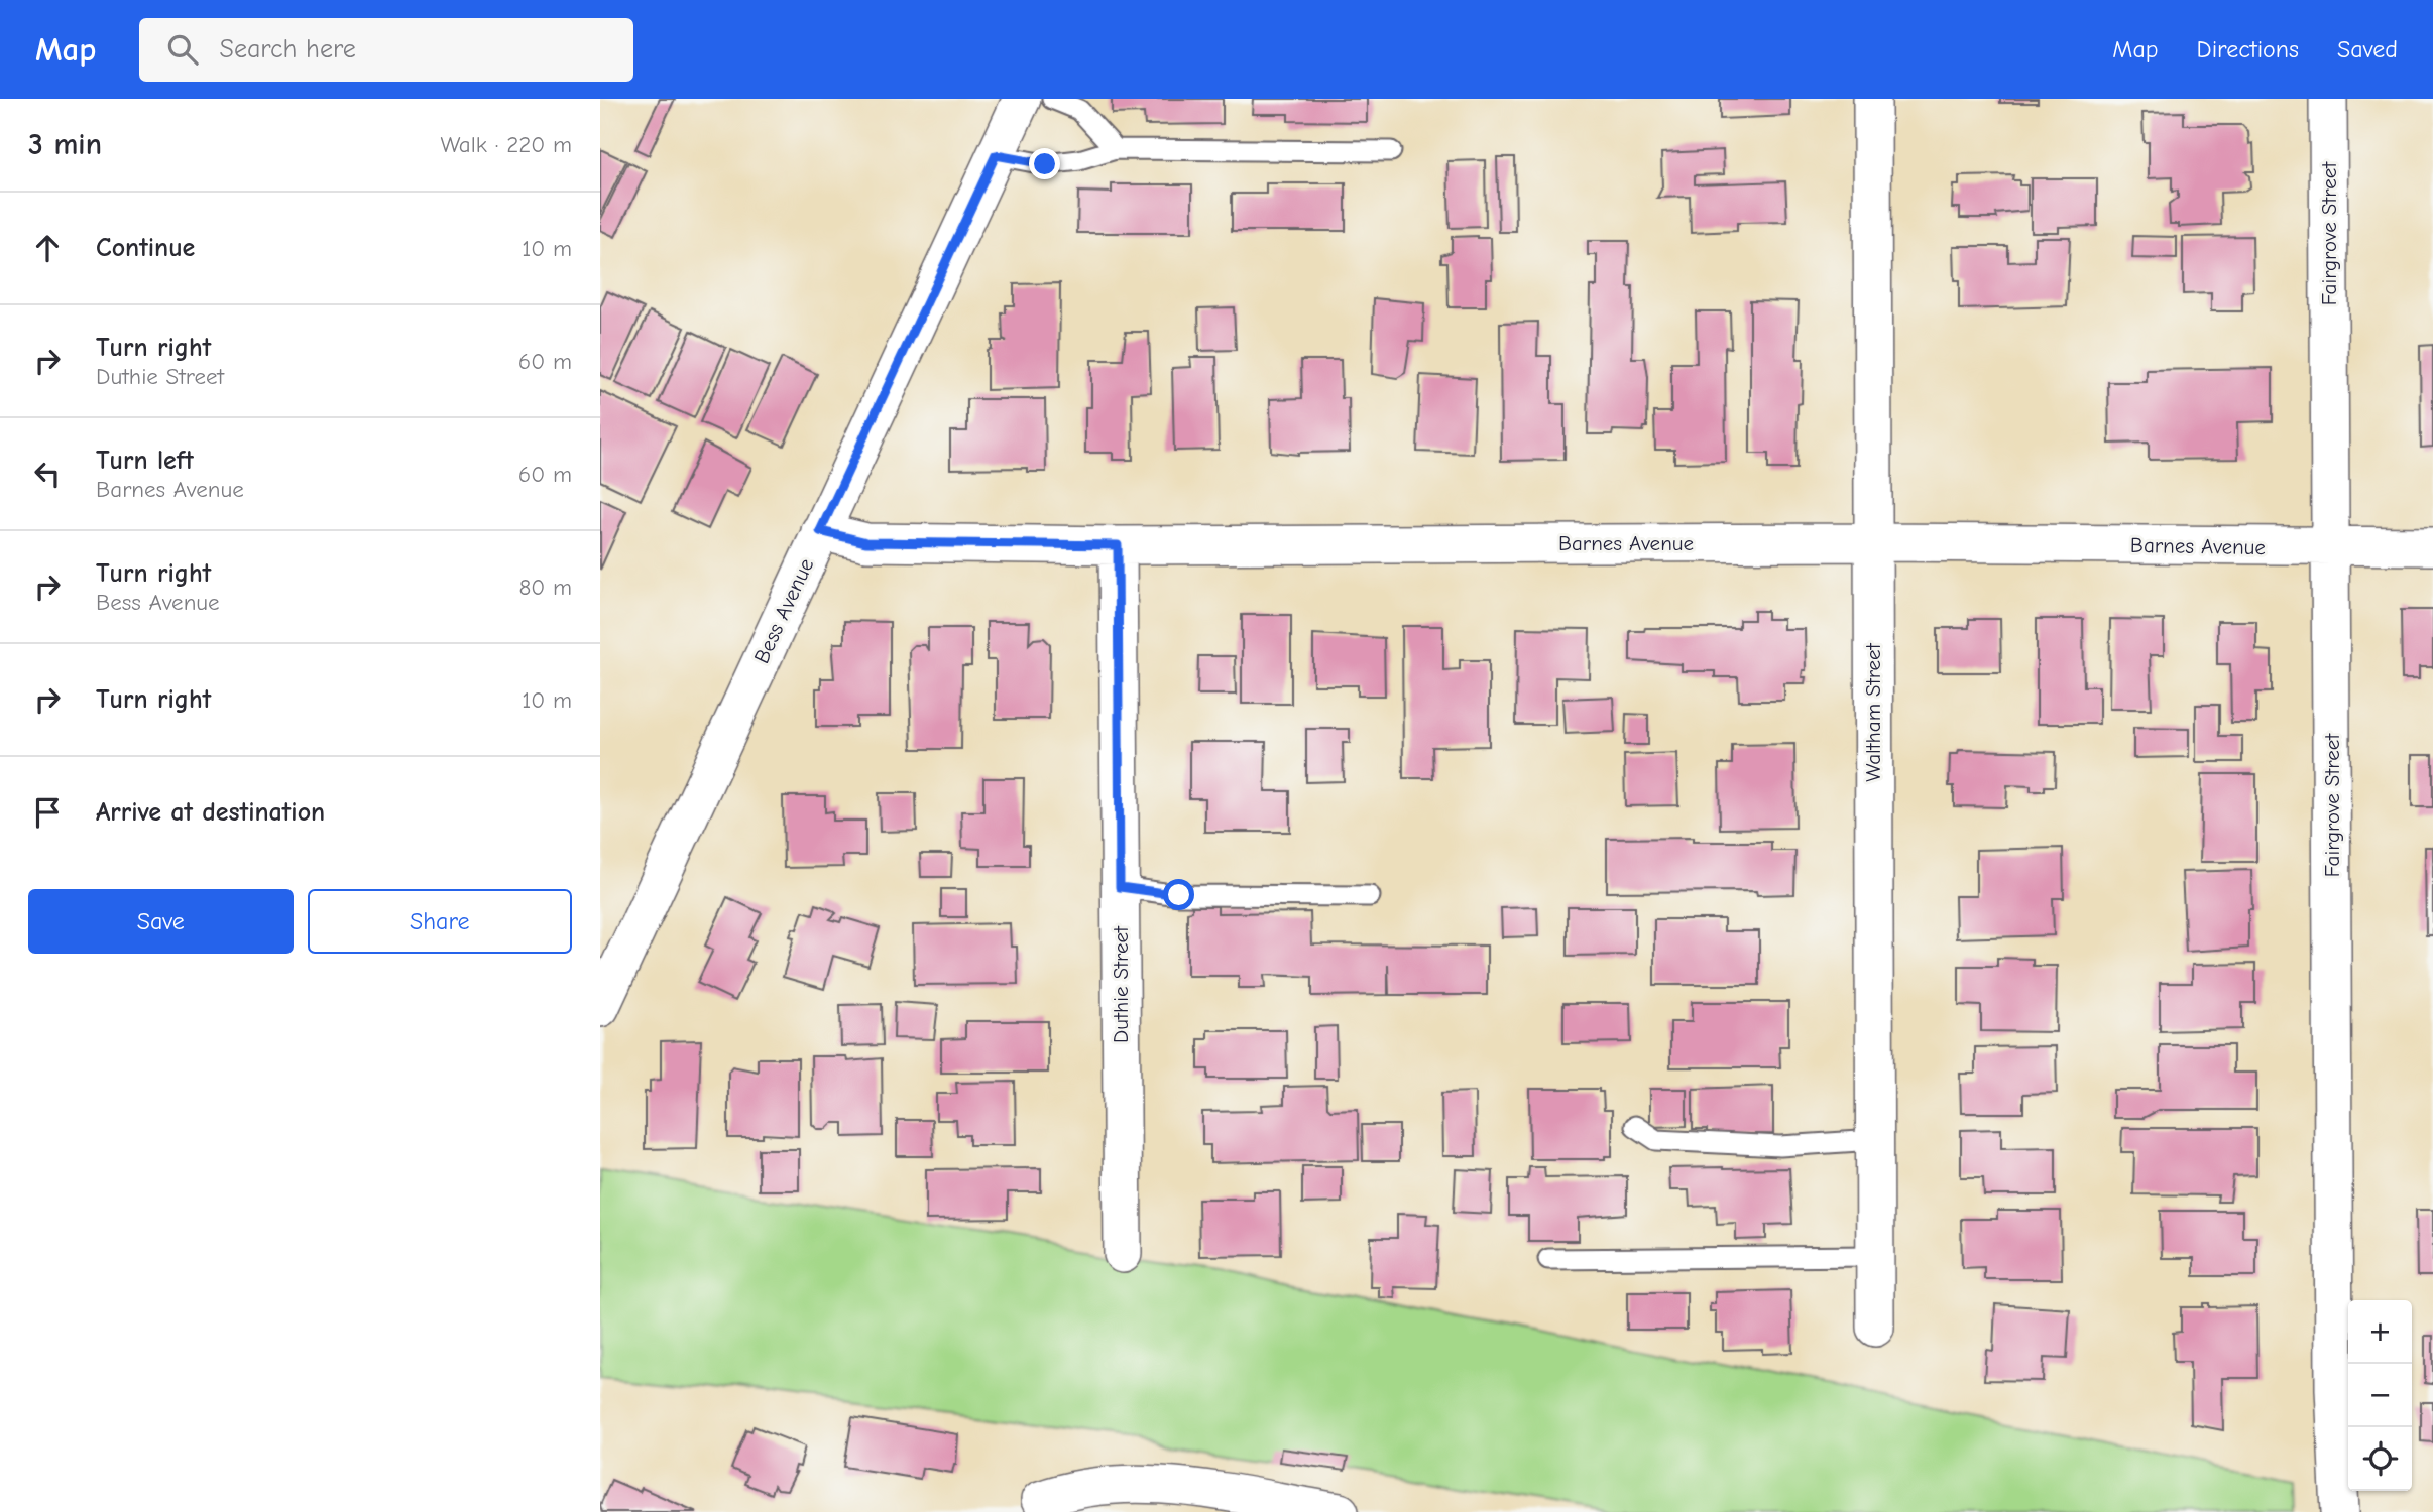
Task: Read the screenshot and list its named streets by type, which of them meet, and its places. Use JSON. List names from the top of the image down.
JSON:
{
  "streets": {
    "street": [
      "Fairgrove Street",
      "Barnes Avenue",
      "Bess Avenue",
      "Waltham Street",
      "Duthie Street"
    ]
  },
  "crossings": [
    ["Fairgrove Street", "Barnes Avenue"],
    ["Barnes Avenue", "Bess Avenue"],
    ["Barnes Avenue", "Waltham Street"],
    ["Barnes Avenue", "Duthie Street"]
  ],
  "page": {
    "header": "Map",
    "search": "Search here",
    "nav": ["Map", "Directions", "Saved"],
    "heading": ["3 min", "Walk · 220 m"],
    "list": [
      ["Continue", "10 m"],
      ["Turn right", "Duthie Street", "60 m"],
      ["Turn left", "Barnes Avenue", "60 m"],
      ["Turn right", "Bess Avenue", "80 m"],
      ["Turn right", "10 m"],
      "Arrive at destination"
    ],
    "buttons": ["Save", "Share"],
    "map_buttons": ["+", "−"]
  }
}
